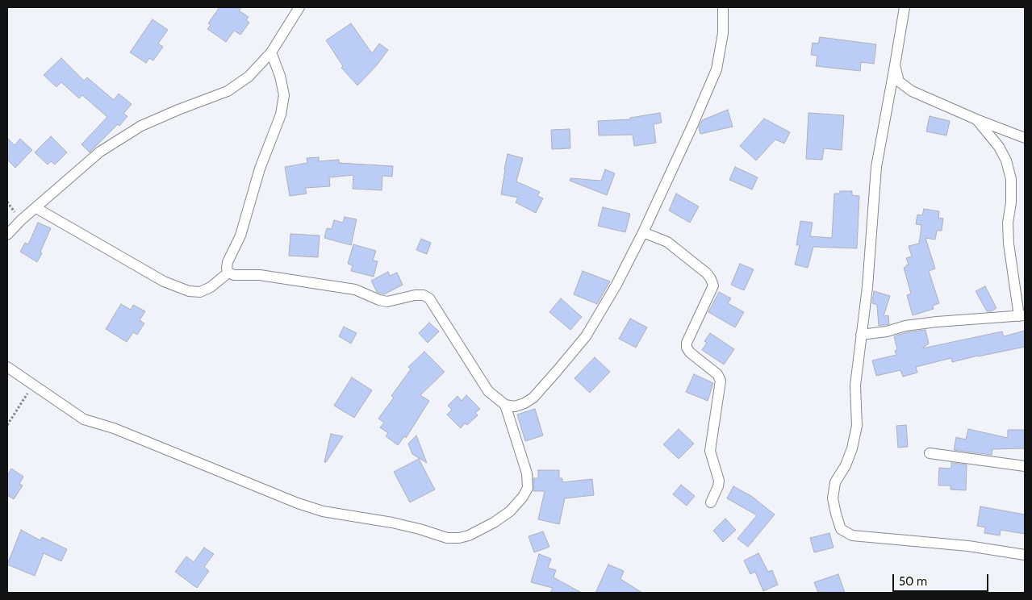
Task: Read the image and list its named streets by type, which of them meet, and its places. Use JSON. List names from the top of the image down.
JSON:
{
  "scale_bar": "50 m"
}
